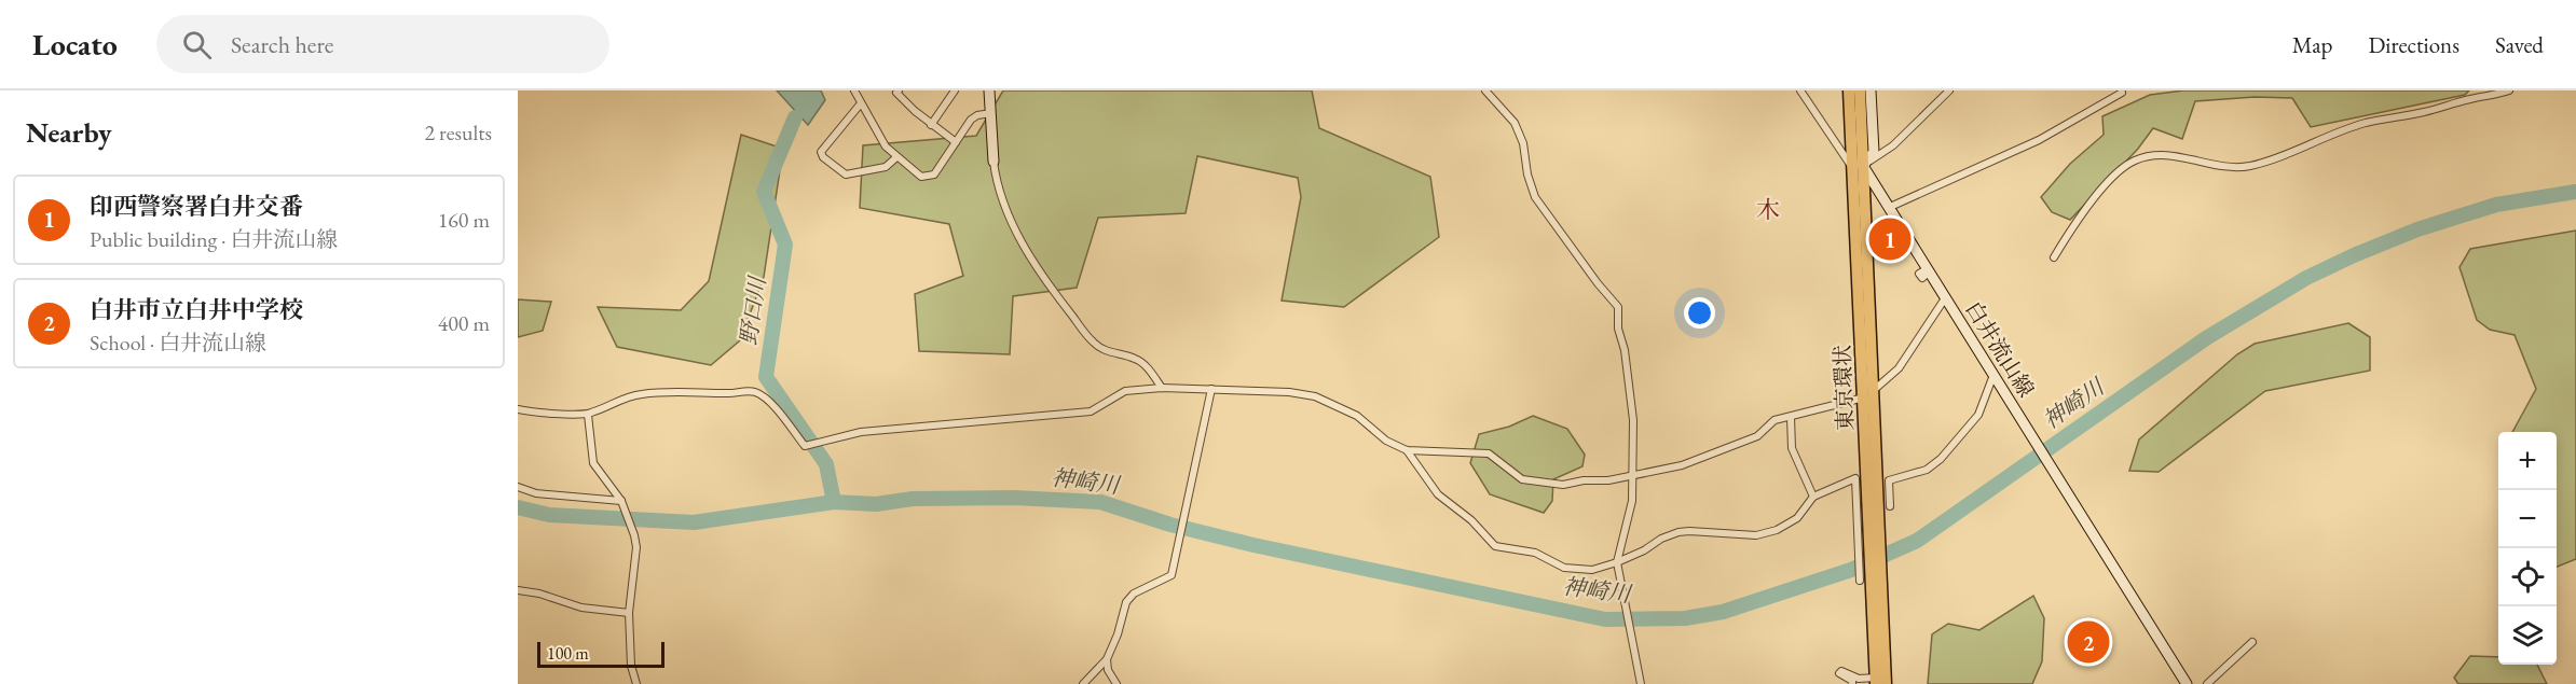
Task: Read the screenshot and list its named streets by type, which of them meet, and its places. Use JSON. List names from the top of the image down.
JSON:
{
  "streets": {
    "highway": ["東京環状"],
    "main road": ["白井流山線"]
  },
  "crossings": [
    ["白井流山線", "東京環状"]
  ],
  "districts": ["木"],
  "water": ["野口川", "神崎川"],
  "scale_bar": "100 m",
  "page": {
    "header": "Locato",
    "search": "Search here",
    "nav": ["Map", "Directions", "Saved"],
    "heading": ["Nearby", "2 results"],
    "list": [
      {
        "mark": "1",
        "name": "印西警察署白井交番",
        "note": "Public building · 白井流山線",
        "value": "160 m"
      },
      {
        "mark": "2",
        "name": "白井市立白井中学校",
        "note": "School · 白井流山線",
        "value": "400 m"
      }
    ],
    "pins": ["1", "2"],
    "map_buttons": ["+", "−"],
    "scale": "100 m"
  }
}
